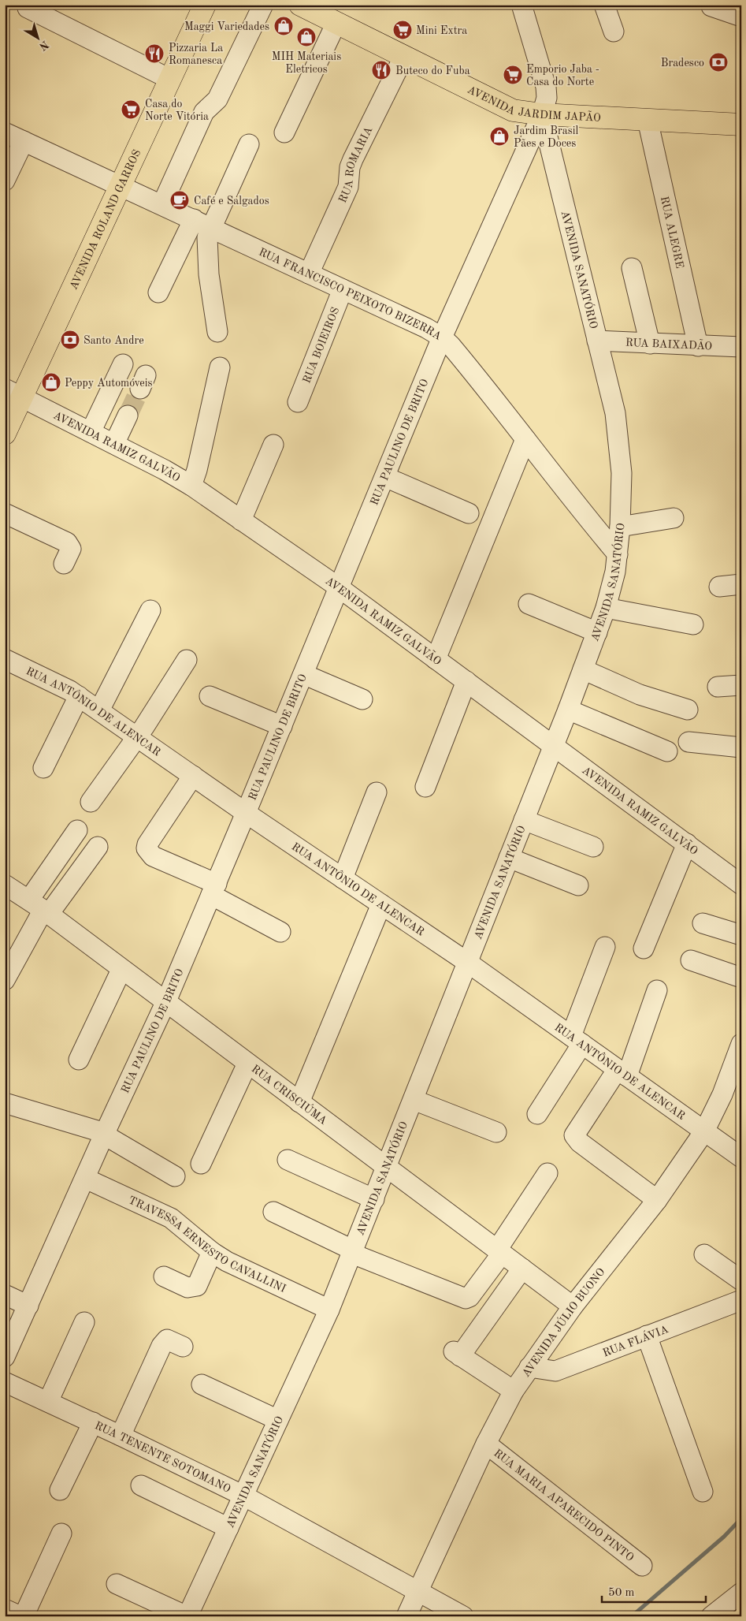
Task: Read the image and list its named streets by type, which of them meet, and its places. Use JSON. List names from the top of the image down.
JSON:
{
  "streets": {
    "main road": ["AVENIDA JARDIM JAPÃO", "AVENIDA ROLAND GARROS"],
    "street": [
      "RUA ROMARIA",
      "RUA ALEGRE",
      "AVENIDA SANATÓRIO",
      "RUA FRANCISCO PEIXOTO BIZERRA",
      "RUA BAIXADÃO",
      "RUA BOIEIROS",
      "RUA PAULINO DE BRITO",
      "AVENIDA RAMIZ GALVÃO",
      "RUA ANTÔNIO DE ALENCAR",
      "RUA CRISCIÚMA",
      "TRAVESSA ERNESTO CAVALLINI",
      "AVENIDA JÚLIO BUONO",
      "RUA FLÁVIA",
      "RUA TENENTE SOTOMANO",
      "RUA MARIA APARECIDO PINTO"
    ]
  },
  "crossings": [
    ["AVENIDA JARDIM JAPÃO", "RUA ROMARIA"],
    ["AVENIDA JARDIM JAPÃO", "RUA ALEGRE"],
    ["AVENIDA JARDIM JAPÃO", "AVENIDA SANATÓRIO"],
    ["AVENIDA JARDIM JAPÃO", "RUA PAULINO DE BRITO"],
    ["RUA ROMARIA", "RUA FRANCISCO PEIXOTO BIZERRA"],
    ["AVENIDA ROLAND GARROS", "RUA FRANCISCO PEIXOTO BIZERRA"],
    ["AVENIDA ROLAND GARROS", "AVENIDA RAMIZ GALVÃO"],
    ["RUA ALEGRE", "RUA BAIXADÃO"],
    ["AVENIDA SANATÓRIO", "RUA FRANCISCO PEIXOTO BIZERRA"],
    ["AVENIDA SANATÓRIO", "RUA BAIXADÃO"],
    ["AVENIDA SANATÓRIO", "RUA PAULINO DE BRITO"],
    ["AVENIDA SANATÓRIO", "AVENIDA RAMIZ GALVÃO"],
    ["AVENIDA SANATÓRIO", "RUA ANTÔNIO DE ALENCAR"],
    ["AVENIDA SANATÓRIO", "RUA CRISCIÚMA"],
    ["AVENIDA SANATÓRIO", "TRAVESSA ERNESTO CAVALLINI"],
    ["AVENIDA SANATÓRIO", "RUA TENENTE SOTOMANO"],
    ["RUA FRANCISCO PEIXOTO BIZERRA", "RUA BOIEIROS"],
    ["RUA FRANCISCO PEIXOTO BIZERRA", "RUA PAULINO DE BRITO"],
    ["RUA PAULINO DE BRITO", "AVENIDA RAMIZ GALVÃO"],
    ["RUA PAULINO DE BRITO", "RUA ANTÔNIO DE ALENCAR"],
    ["RUA PAULINO DE BRITO", "RUA CRISCIÚMA"],
    ["RUA PAULINO DE BRITO", "TRAVESSA ERNESTO CAVALLINI"],
    ["RUA ANTÔNIO DE ALENCAR", "AVENIDA JÚLIO BUONO"],
    ["RUA CRISCIÚMA", "AVENIDA JÚLIO BUONO"],
    ["AVENIDA JÚLIO BUONO", "RUA FLÁVIA"],
    ["AVENIDA JÚLIO BUONO", "RUA TENENTE SOTOMANO"],
    ["AVENIDA JÚLIO BUONO", "RUA MARIA APARECIDO PINTO"]
  ],
  "places": {
    "shop": [
      "Maggi Variedades",
      "MIH Materiais Eletricos",
      "Jardim Brasil Pães e Doces",
      "Peppy Automóveis"
    ],
    "supermarket": ["Mini Extra", "Emporio Jaba - Casa do Norte", "Casa do Norte Vitória"],
    "restaurant": ["Pizzaria La Romanesca", "Buteco do Fuba"],
    "bank": ["Bradesco", "Santo Andre"],
    "cafe": ["Café e Salgados"]
  },
  "scale_bar": "50 m",
  "north": "bottom right"
}
